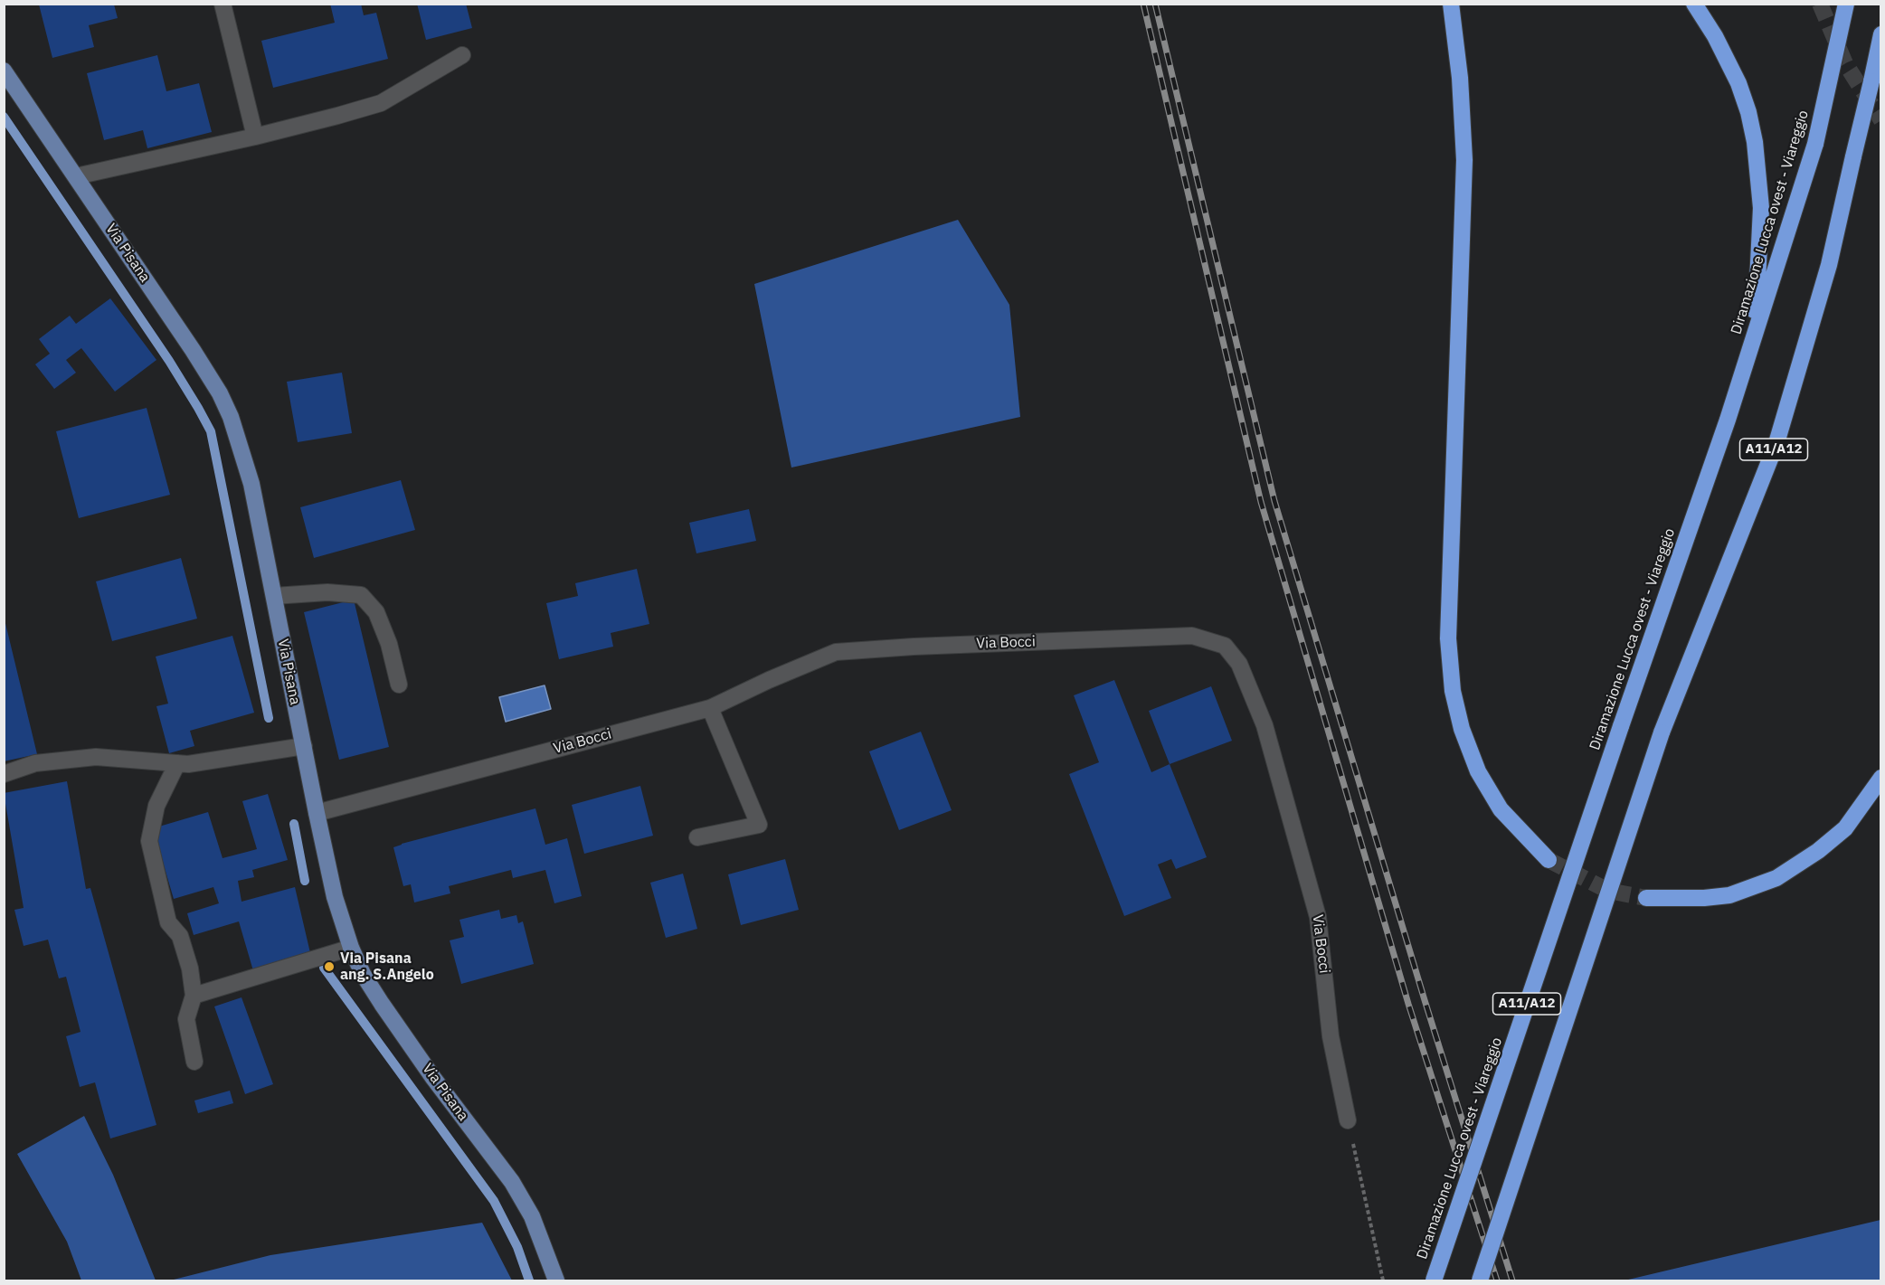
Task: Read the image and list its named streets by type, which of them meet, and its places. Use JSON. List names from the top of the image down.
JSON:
{
  "streets": {
    "highway": ["Diramazione Lucca ovest - Viareggio", "A11/A12"],
    "main road": ["Via Pisana"],
    "street": ["Via Bocci"]
  },
  "crossings": [
    ["Via Pisana", "Via Bocci"]
  ],
  "places": ["Via Pisana ang. S.Angelo"]
}
